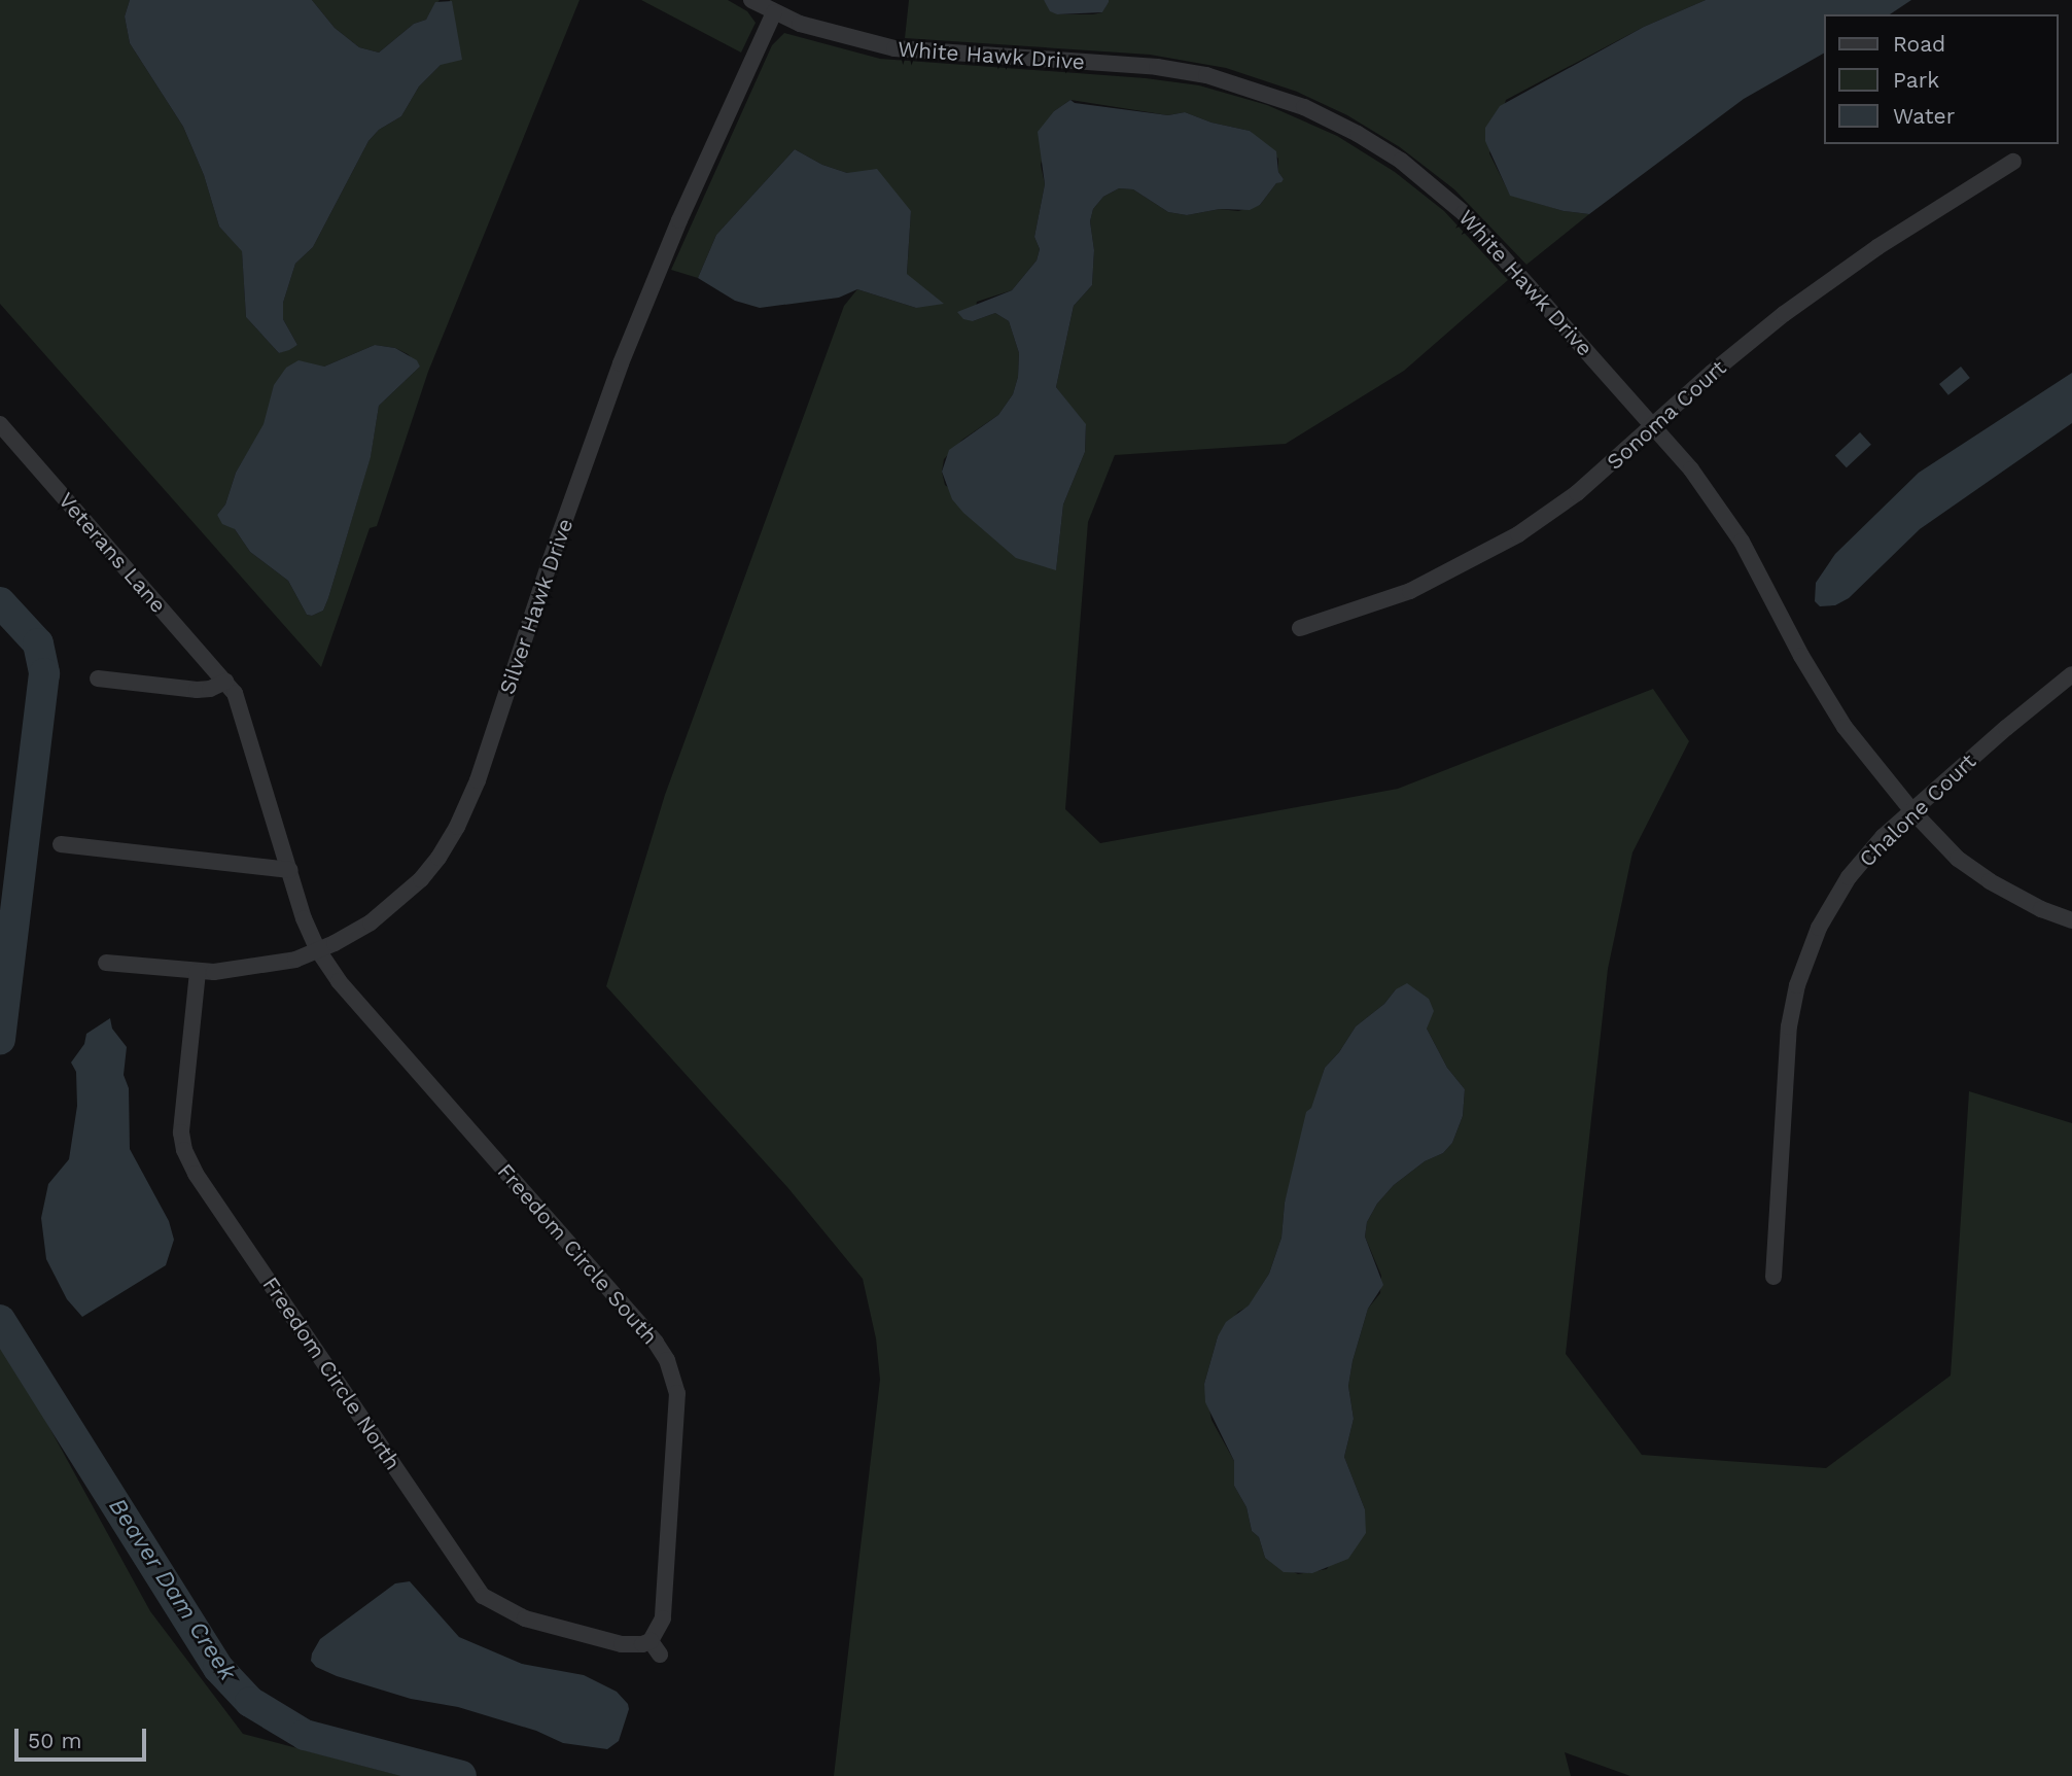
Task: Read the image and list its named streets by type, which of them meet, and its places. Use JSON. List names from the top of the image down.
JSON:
{
  "streets": {
    "street": [
      "White Hawk Drive",
      "Sonoma Court",
      "Veterans Lane",
      "Silver Hawk Drive",
      "Chalone Court",
      "Freedom Circle South",
      "Freedom Circle North"
    ]
  },
  "crossings": [
    ["White Hawk Drive", "Sonoma Court"],
    ["White Hawk Drive", "Silver Hawk Drive"],
    ["White Hawk Drive", "Chalone Court"],
    ["Veterans Lane", "Silver Hawk Drive"],
    ["Veterans Lane", "Freedom Circle South"],
    ["Silver Hawk Drive", "Freedom Circle South"],
    ["Silver Hawk Drive", "Freedom Circle North"],
    ["Freedom Circle South", "Freedom Circle North"]
  ],
  "water": ["Beaver Dam Creek"],
  "legend": ["Road", "Park", "Water"],
  "scale_bar": "50 m"
}
